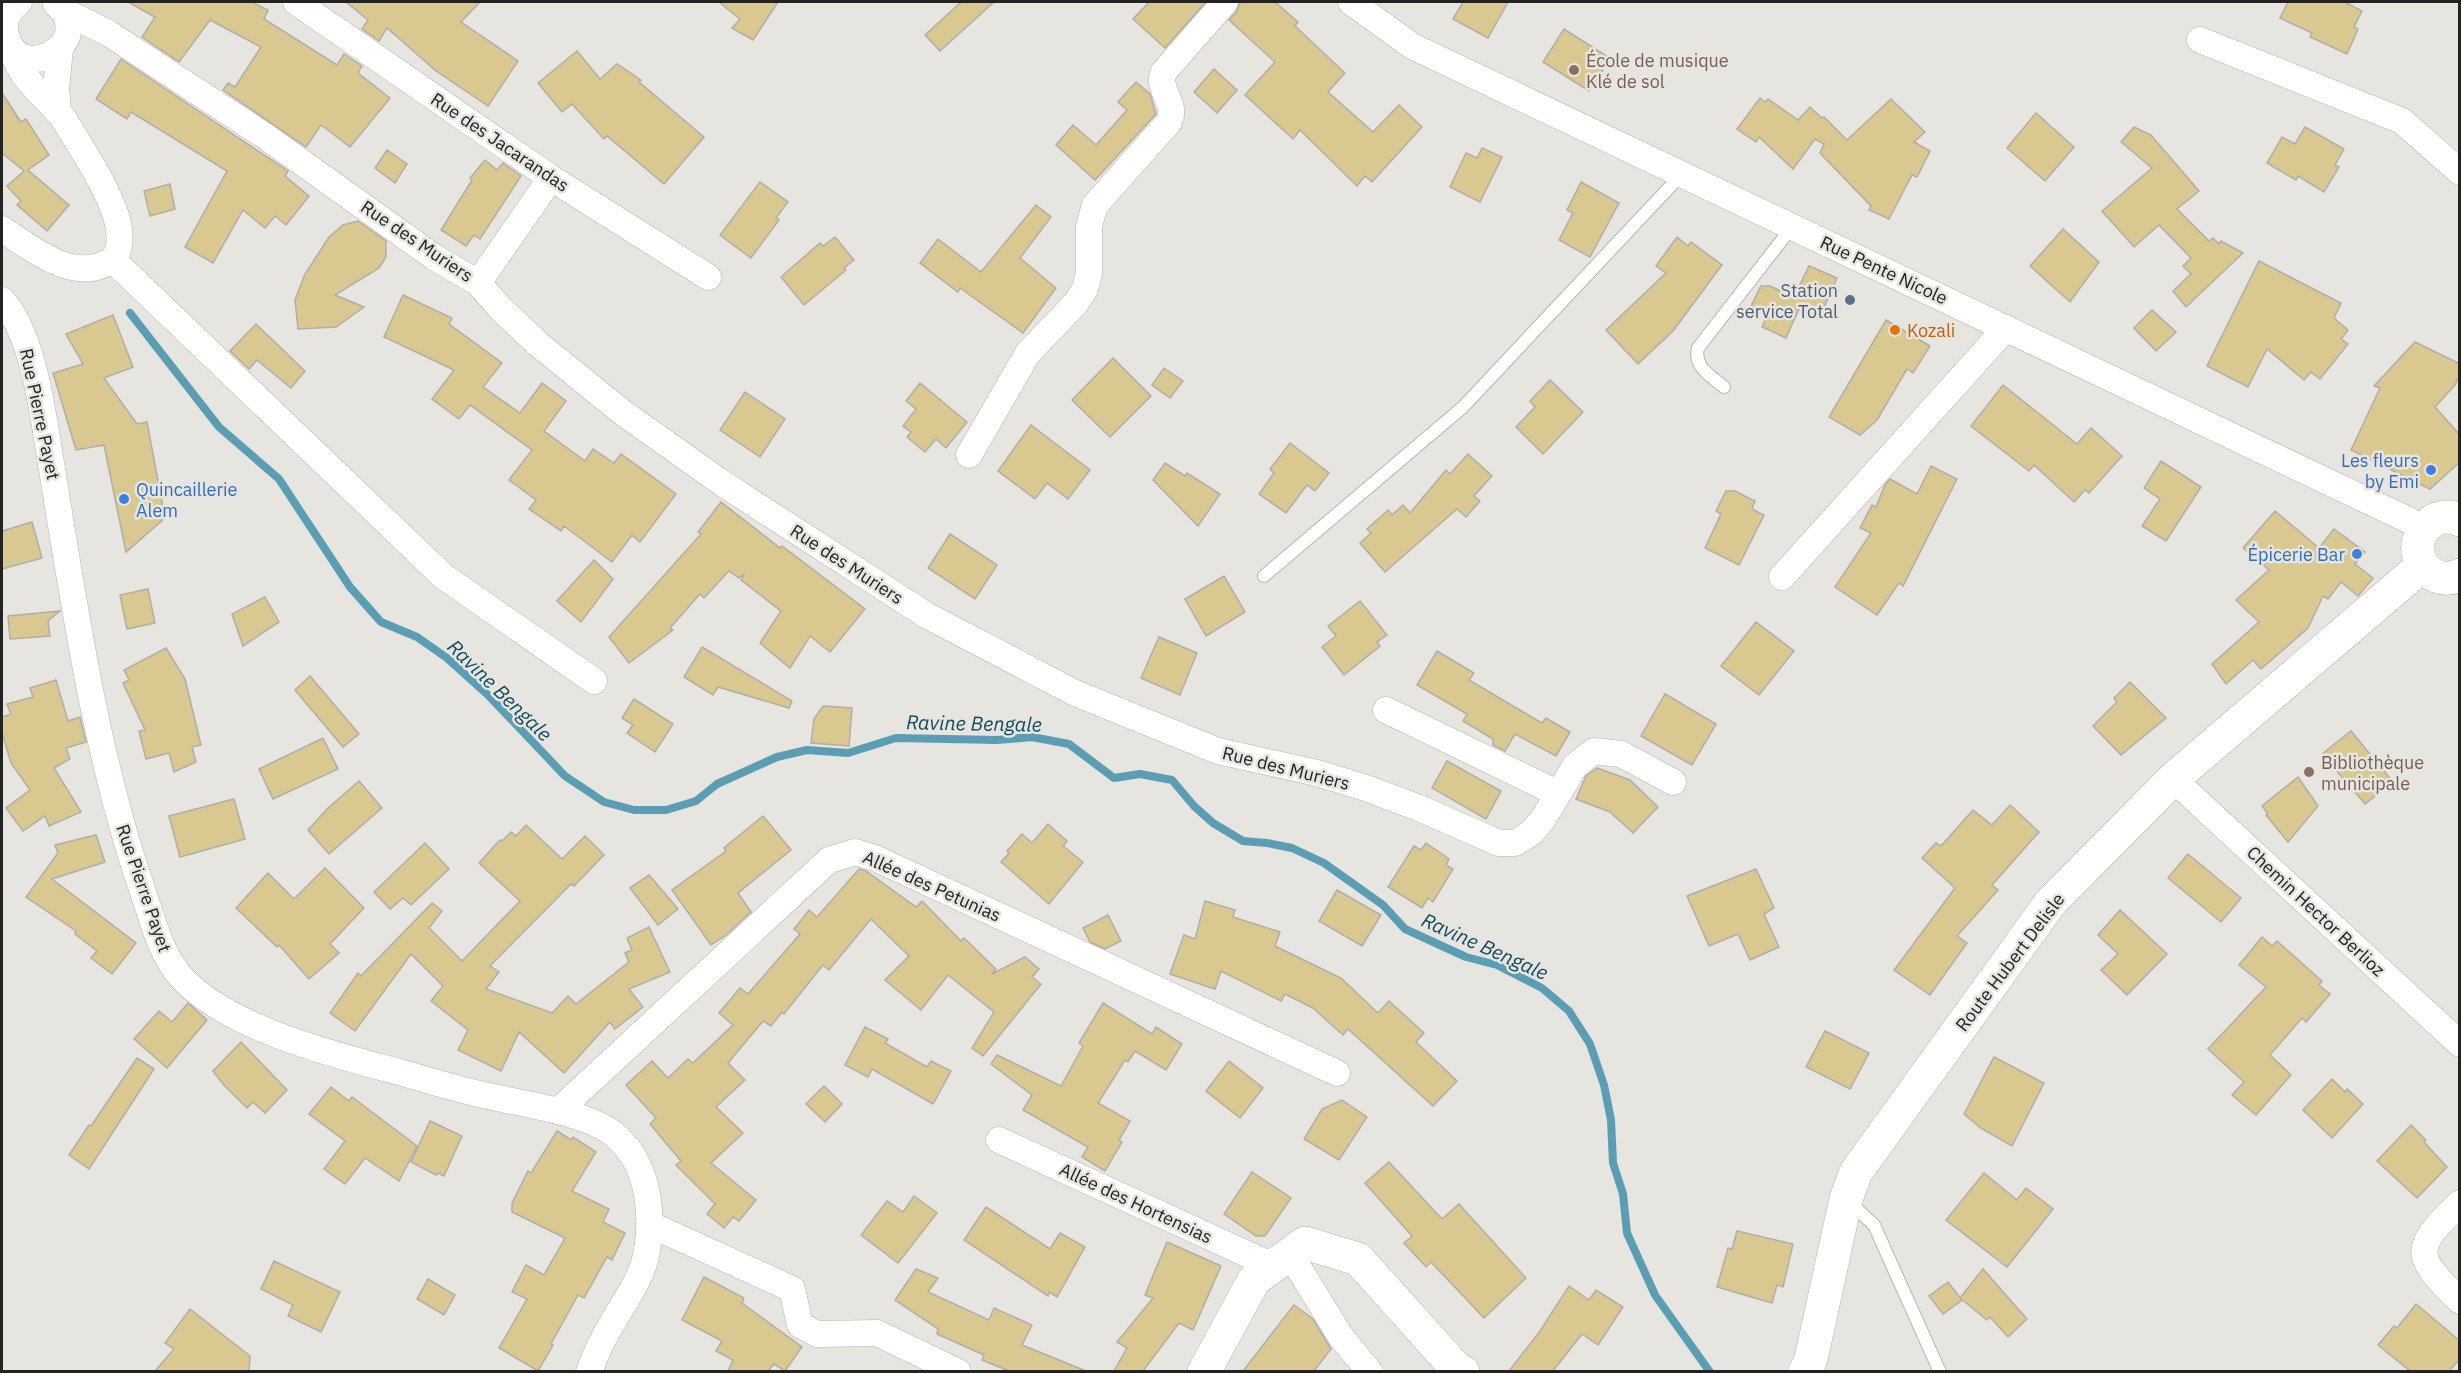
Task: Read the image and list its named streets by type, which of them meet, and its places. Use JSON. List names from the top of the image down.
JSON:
{
  "streets": {
    "main road": ["Route Hubert Delisle"],
    "street": [
      "Rue des Jacarandas",
      "Rue des Muriers",
      "Rue Pente Nicole",
      "Rue Pierre Payet",
      "Allée des Petunias",
      "Chemin Hector Berlioz",
      "Allée des Hortensias"
    ]
  },
  "crossings": [
    ["Rue Pierre Payet", "Allée des Petunias"],
    ["Chemin Hector Berlioz", "Route Hubert Delisle"]
  ],
  "water": ["Ravine Bengale"],
  "places": [
    "École de musique Klé de sol",
    "Station service Total",
    "Kozali",
    "Les fleurs by Emi",
    "Quincaillerie Alem",
    "Épicerie Bar",
    "Bibliothèque municipale"
  ]
}
